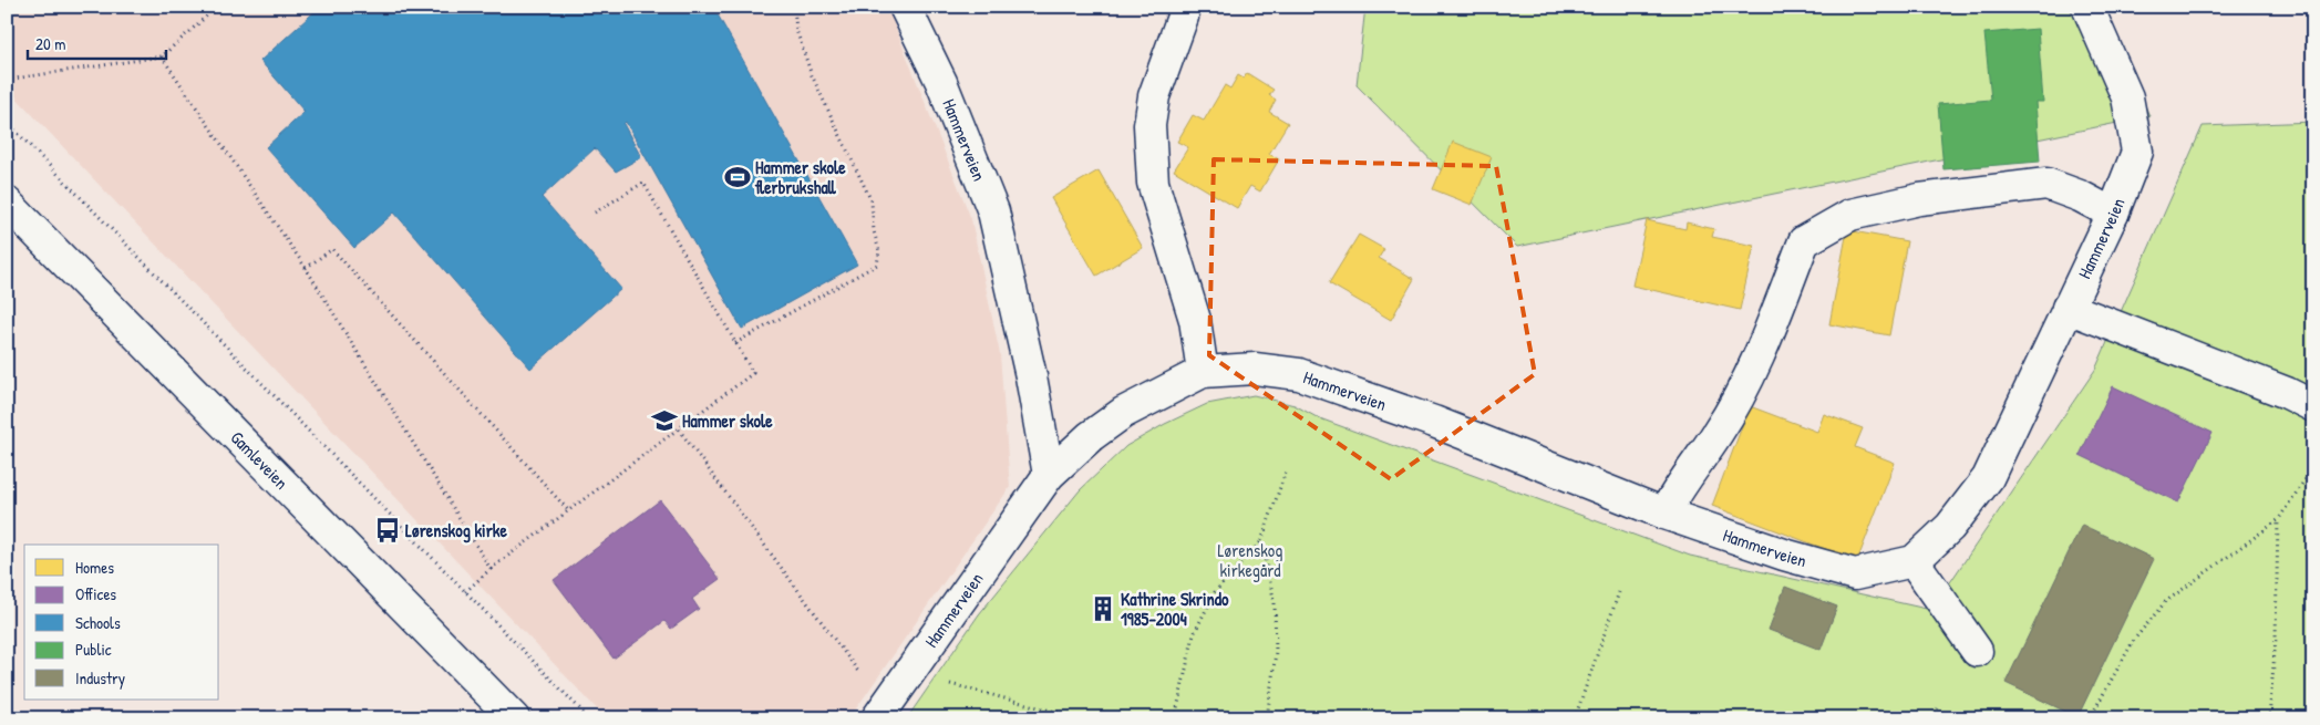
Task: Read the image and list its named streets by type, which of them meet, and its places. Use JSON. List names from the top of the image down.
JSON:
{
  "streets": {
    "street": ["Hammerveien", "Gamleveien"]
  },
  "parks": ["Lørenskog kirkegård"],
  "places": {
    "sports": ["Hammer skole flerbrukshall"],
    "school or university": ["Hammer skole"],
    "bus stop": ["Lørenskog kirke"],
    "building": ["Kathrine Skrindo 1985-2004"]
  },
  "legend": [
    "Homes",
    "Offices",
    "Schools",
    "Public",
    "Industry"
  ],
  "scale_bar": "20 m"
}
